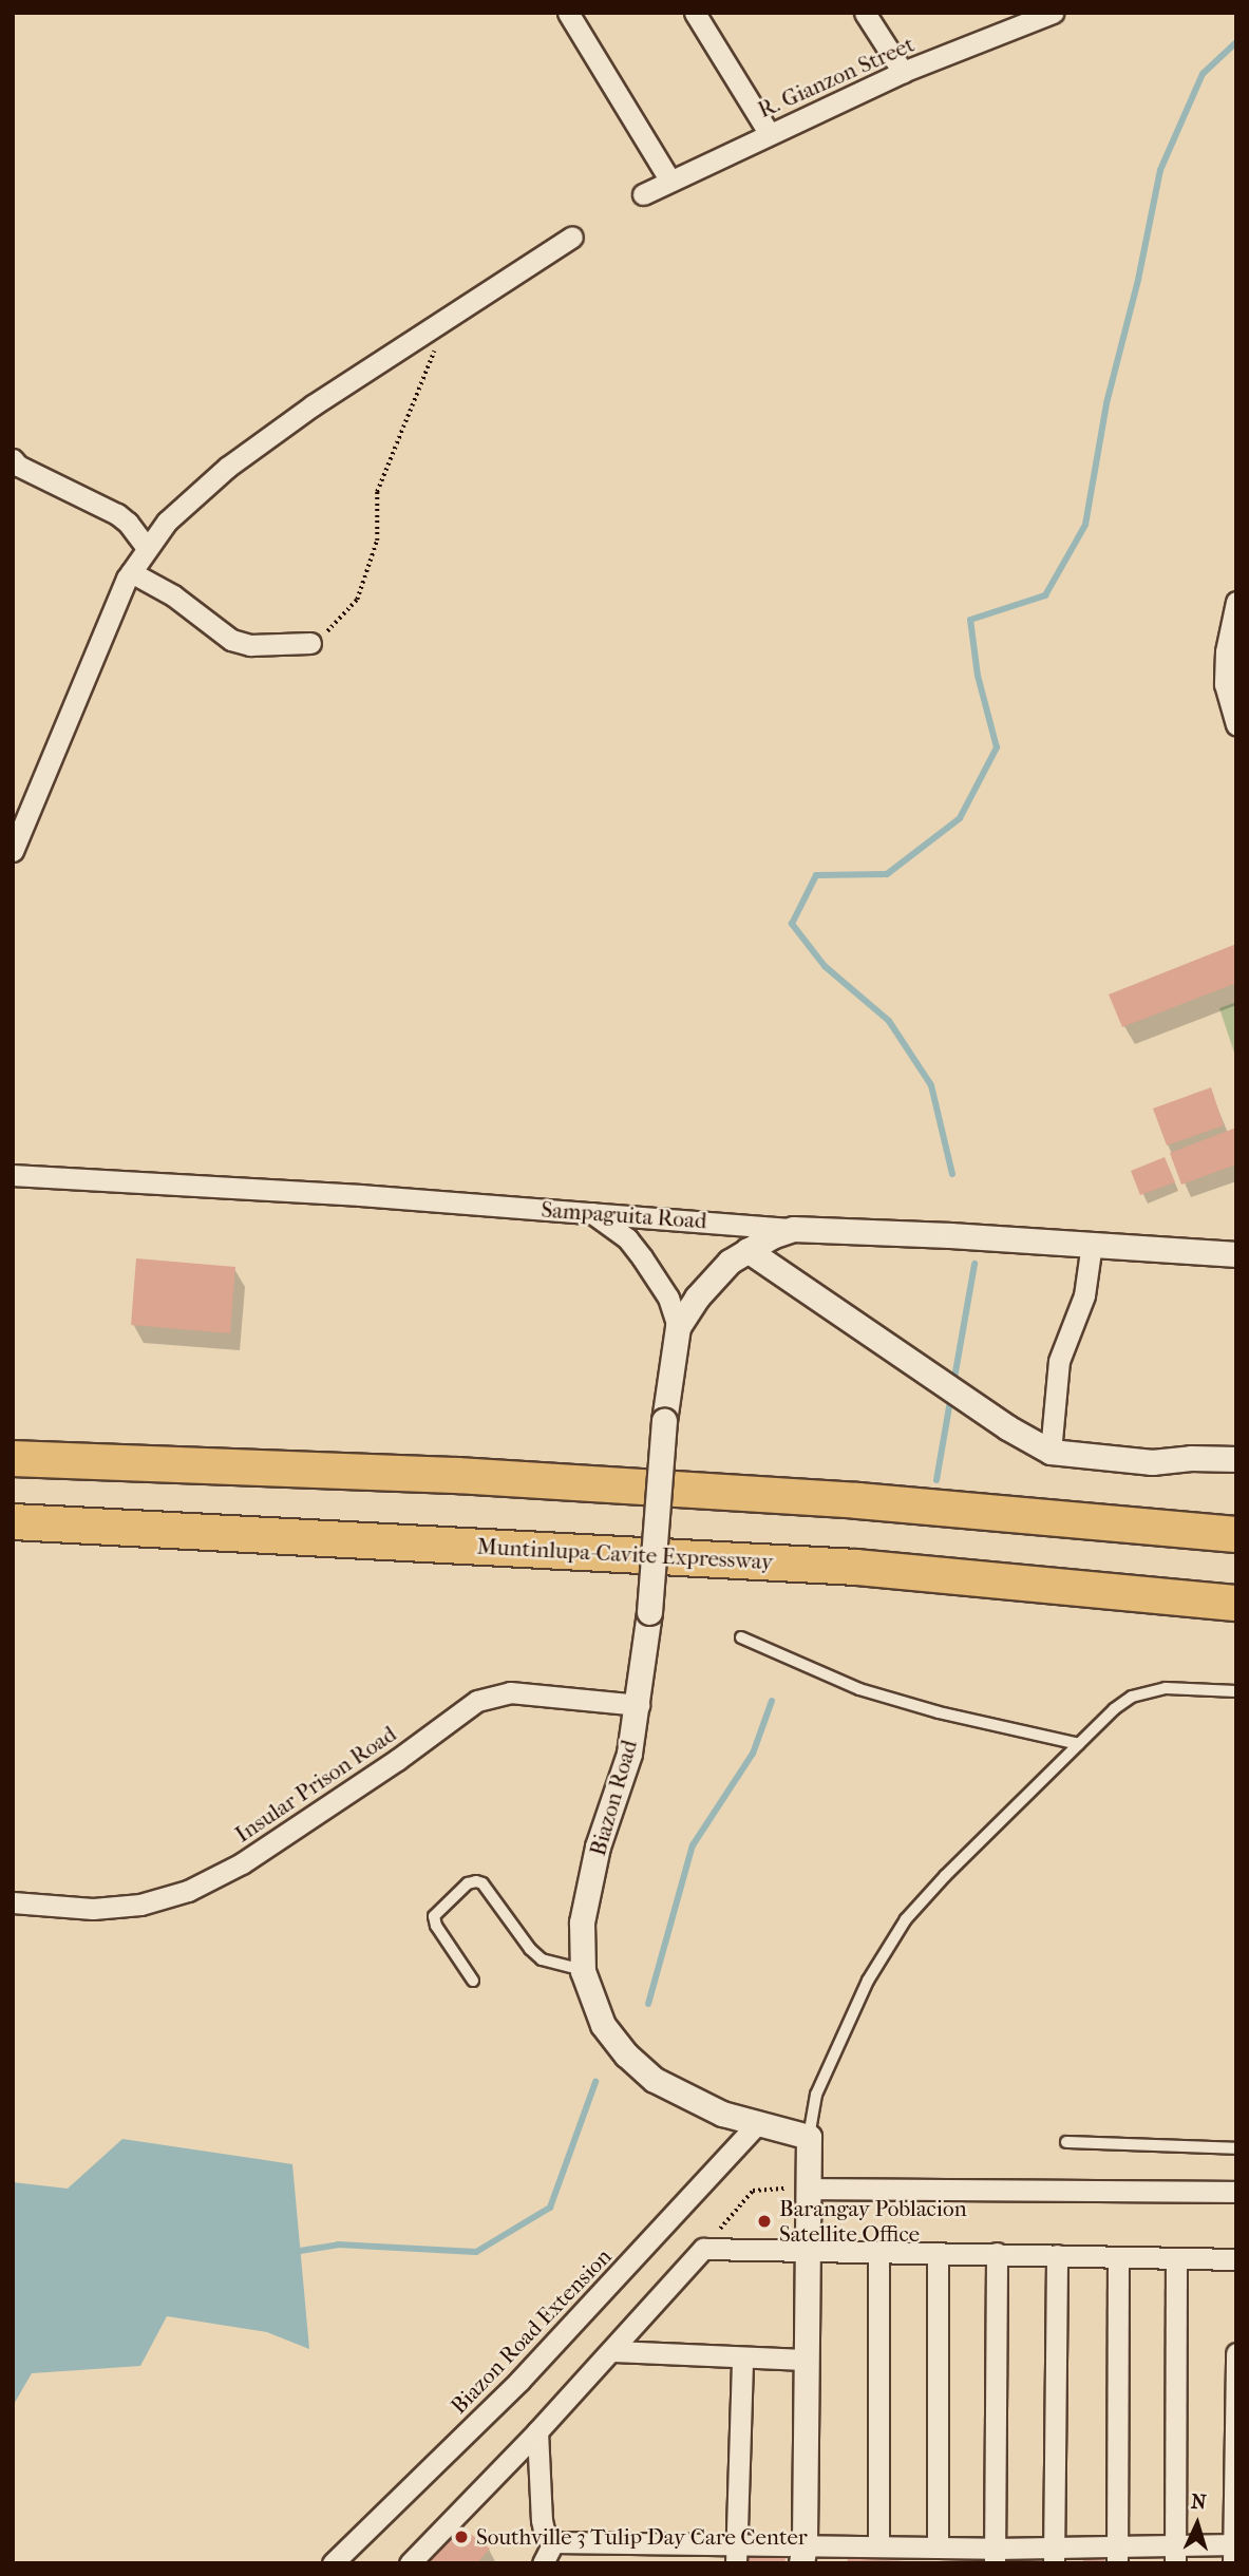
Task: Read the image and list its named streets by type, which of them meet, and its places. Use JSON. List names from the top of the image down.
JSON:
{
  "streets": {
    "highway": ["Muntinlupa-Cavite Expressway"],
    "street": [
      "R. Gianzon Street",
      "Sampaguita Road",
      "Insular Prison Road",
      "Biazon Road",
      "Biazon Road Extension"
    ]
  },
  "crossings": [
    ["Sampaguita Road", "Biazon Road"],
    ["Insular Prison Road", "Biazon Road"],
    ["Biazon Road", "Biazon Road Extension"]
  ],
  "places": ["Barangay Poblacion Satellite Office", "Southville 3 Tulip Day Care Center"],
  "north": "top"
}
